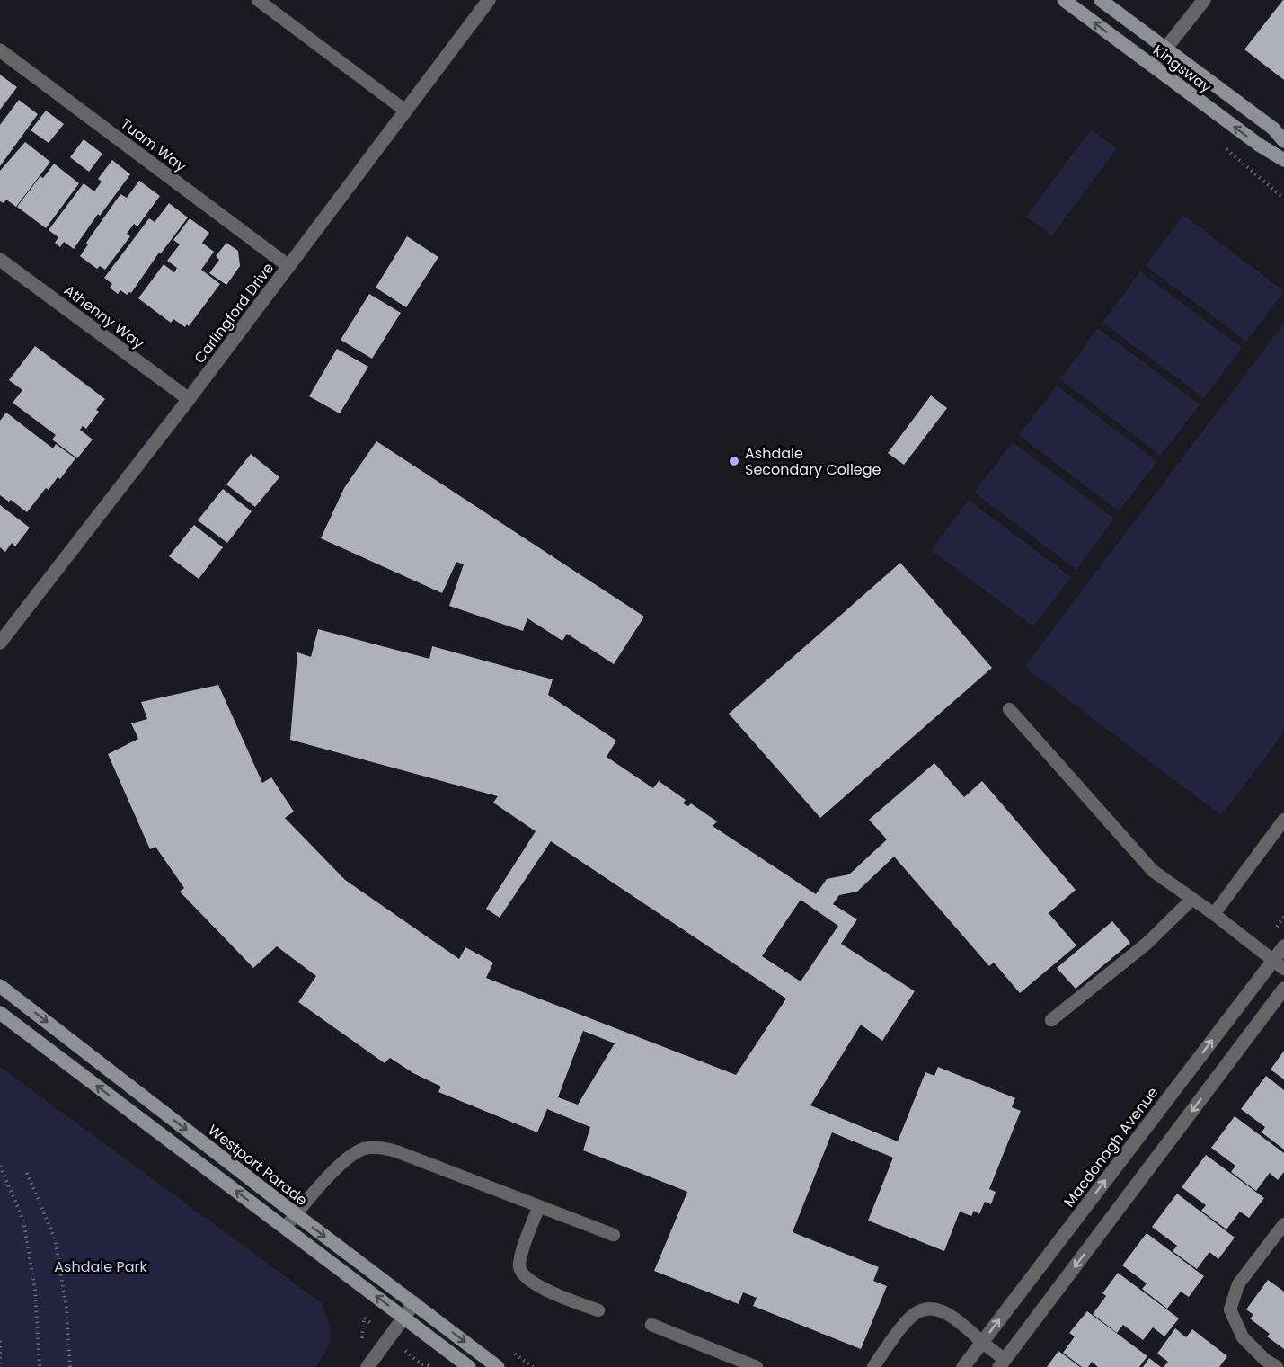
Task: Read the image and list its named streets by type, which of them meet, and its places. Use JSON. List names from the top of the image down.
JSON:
{
  "streets": {
    "street": [
      "Kingsway",
      "Tuam Way",
      "Carlingford Drive",
      "Athenny Way",
      "Macdonagh Avenue",
      "Westport Parade"
    ]
  },
  "crossings": [
    ["Tuam Way", "Carlingford Drive"],
    ["Carlingford Drive", "Athenny Way"]
  ],
  "parks": ["Ashdale Park"],
  "places": ["Ashdale Secondary College"]
}
